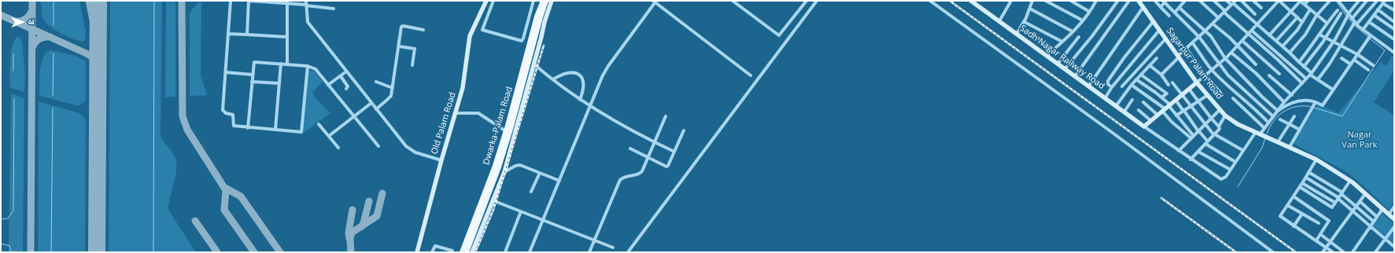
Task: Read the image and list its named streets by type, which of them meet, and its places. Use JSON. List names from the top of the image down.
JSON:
{
  "streets": {
    "main road": ["Dwarka-Palam Road"],
    "street": ["Sadh Nagar Railway Road", "Sagarpur Palam Road", "Old Palam Road"]
  },
  "parks": ["Nagar Van Park"],
  "north": "right"
}
